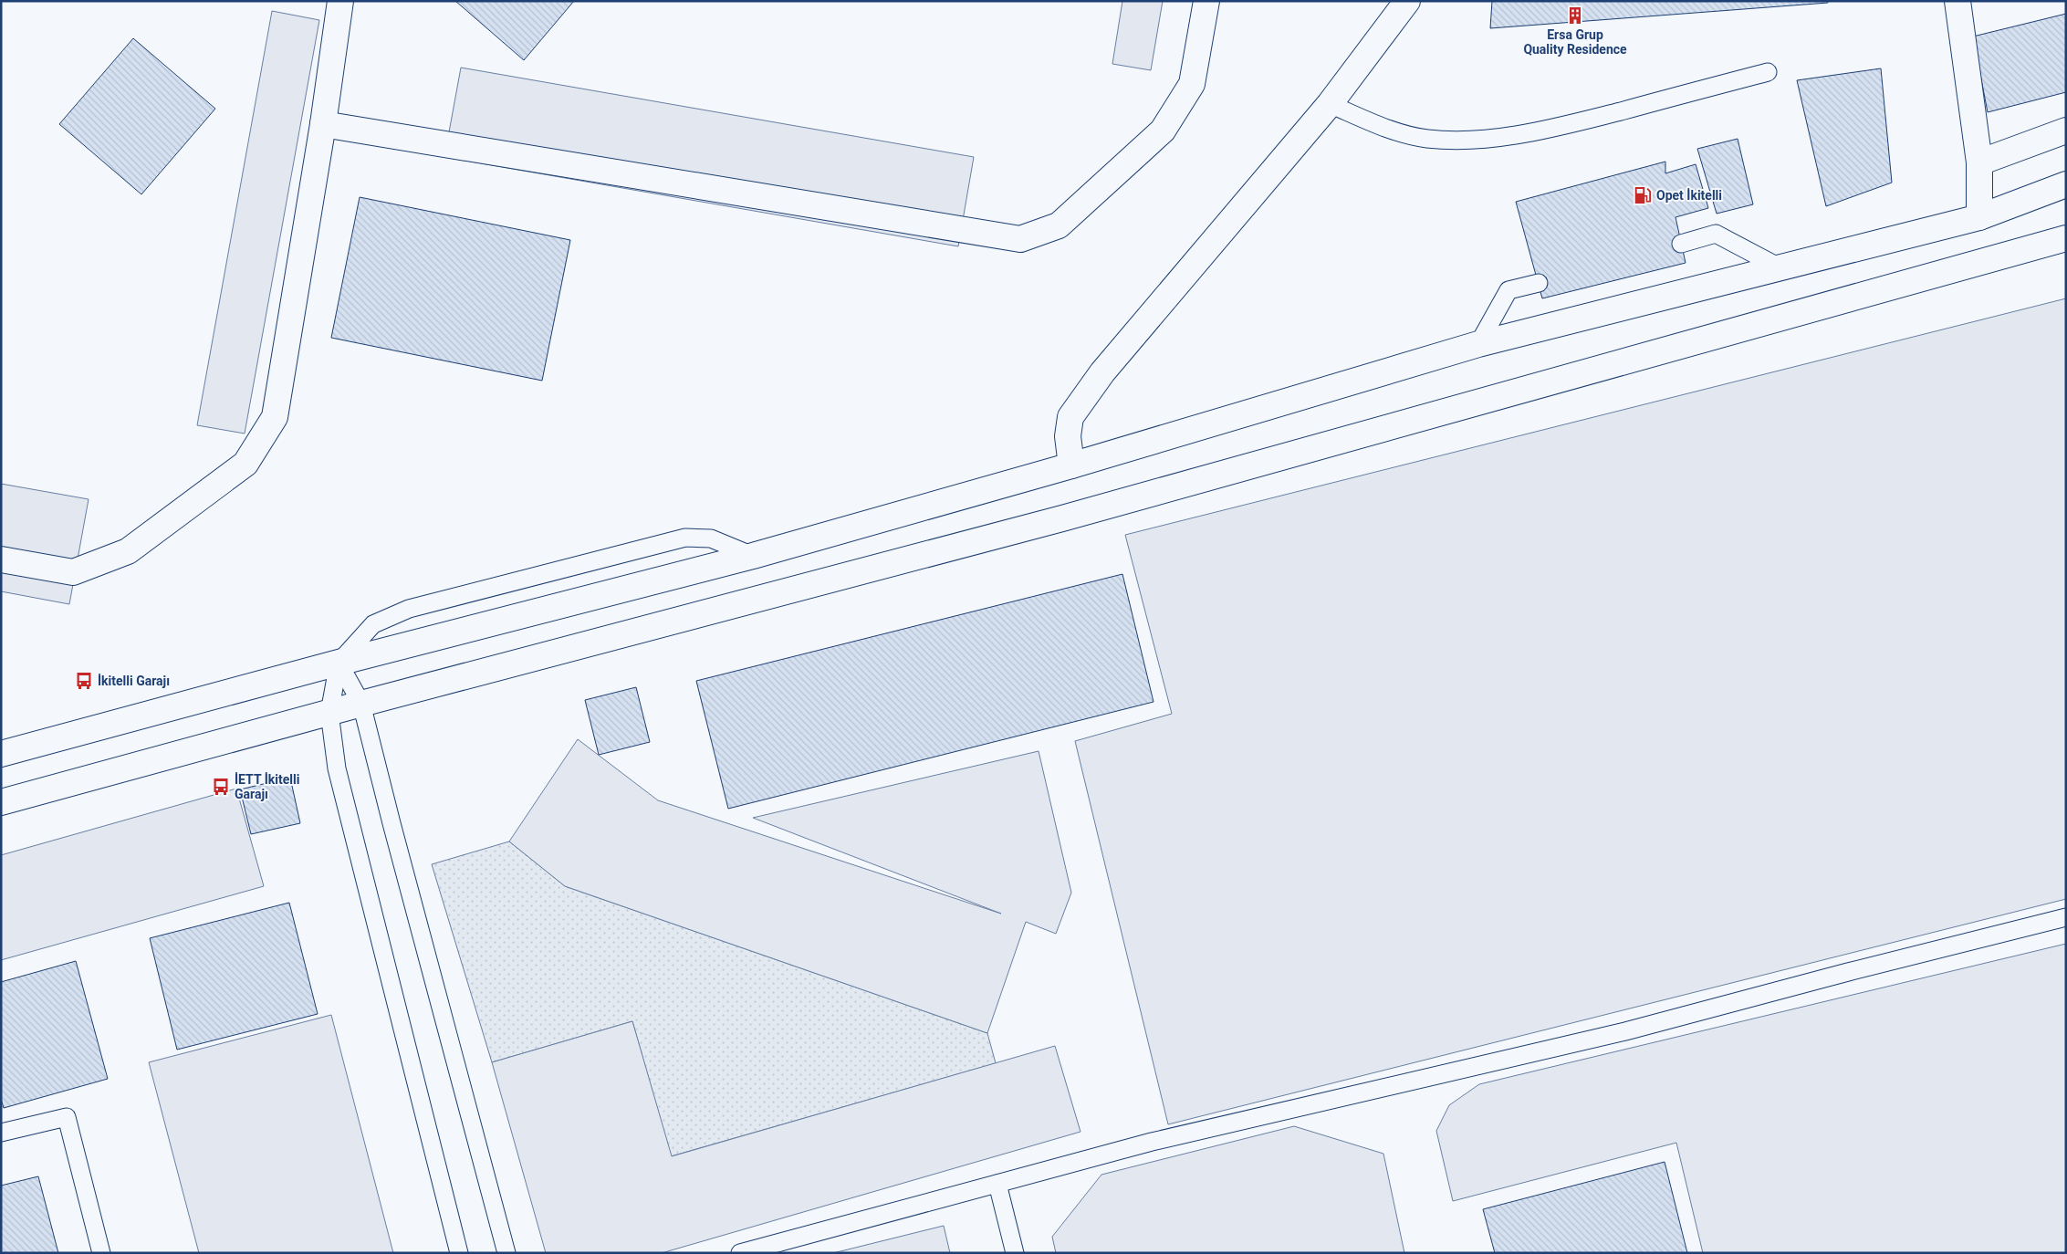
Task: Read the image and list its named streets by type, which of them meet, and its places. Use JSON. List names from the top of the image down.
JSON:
{
  "places": {
    "building": ["Ersa Grup Quality Residence"],
    "fuel station": ["Opet İkitelli"],
    "bus stop": ["İkitelli Garajı", "İETT İkitelli Garajı"]
  }
}
